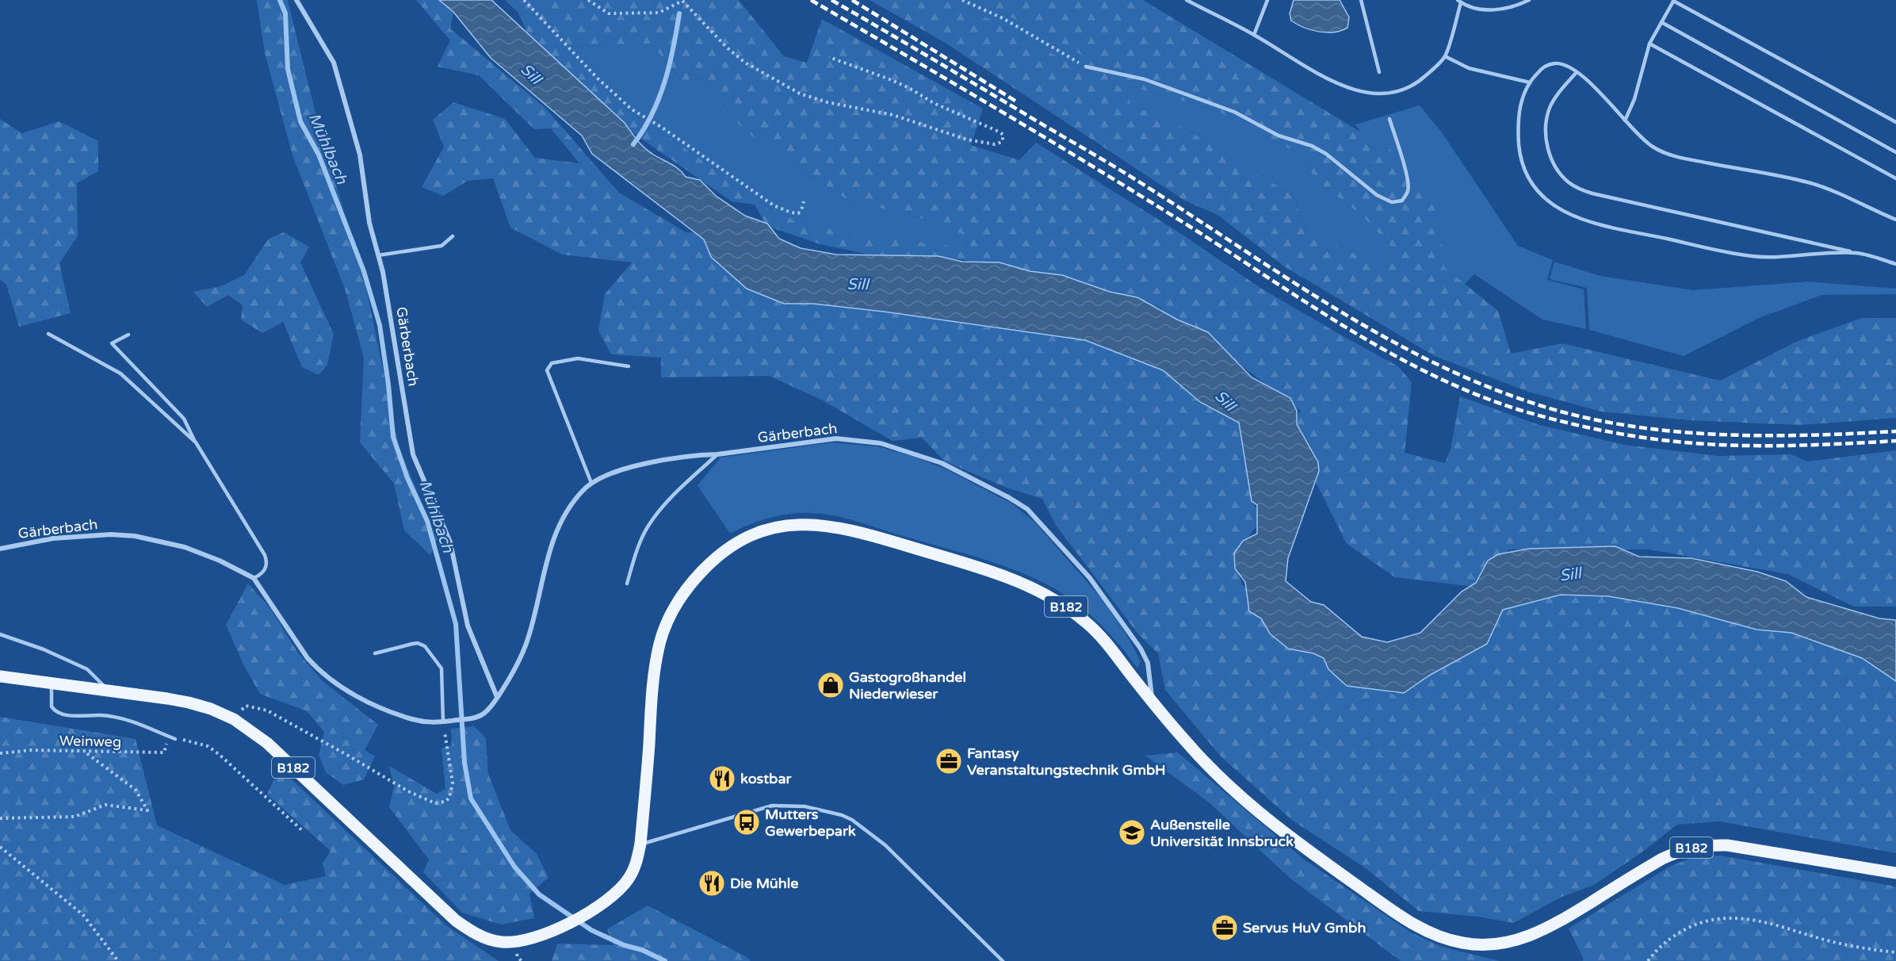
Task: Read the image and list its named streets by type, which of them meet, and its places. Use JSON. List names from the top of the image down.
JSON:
{
  "streets": {
    "main road": ["B182"],
    "street": ["Gärberbach"],
    "path": ["Weinweg"]
  },
  "crossings": [
    ["Gärberbach", "B182"]
  ],
  "water": ["Sill", "Mühlbach"],
  "places": {
    "shop": ["Gastogroßhandel Niederwieser"],
    "office": ["Fantasy Veranstaltungstechnik GmbH", "Servus HuV Gmbh"],
    "restaurant": ["kostbar", "Die Mühle"],
    "bus stop": ["Mutters Gewerbepark"],
    "school or university": ["Außenstelle Universität Innsbruck"]
  }
}
